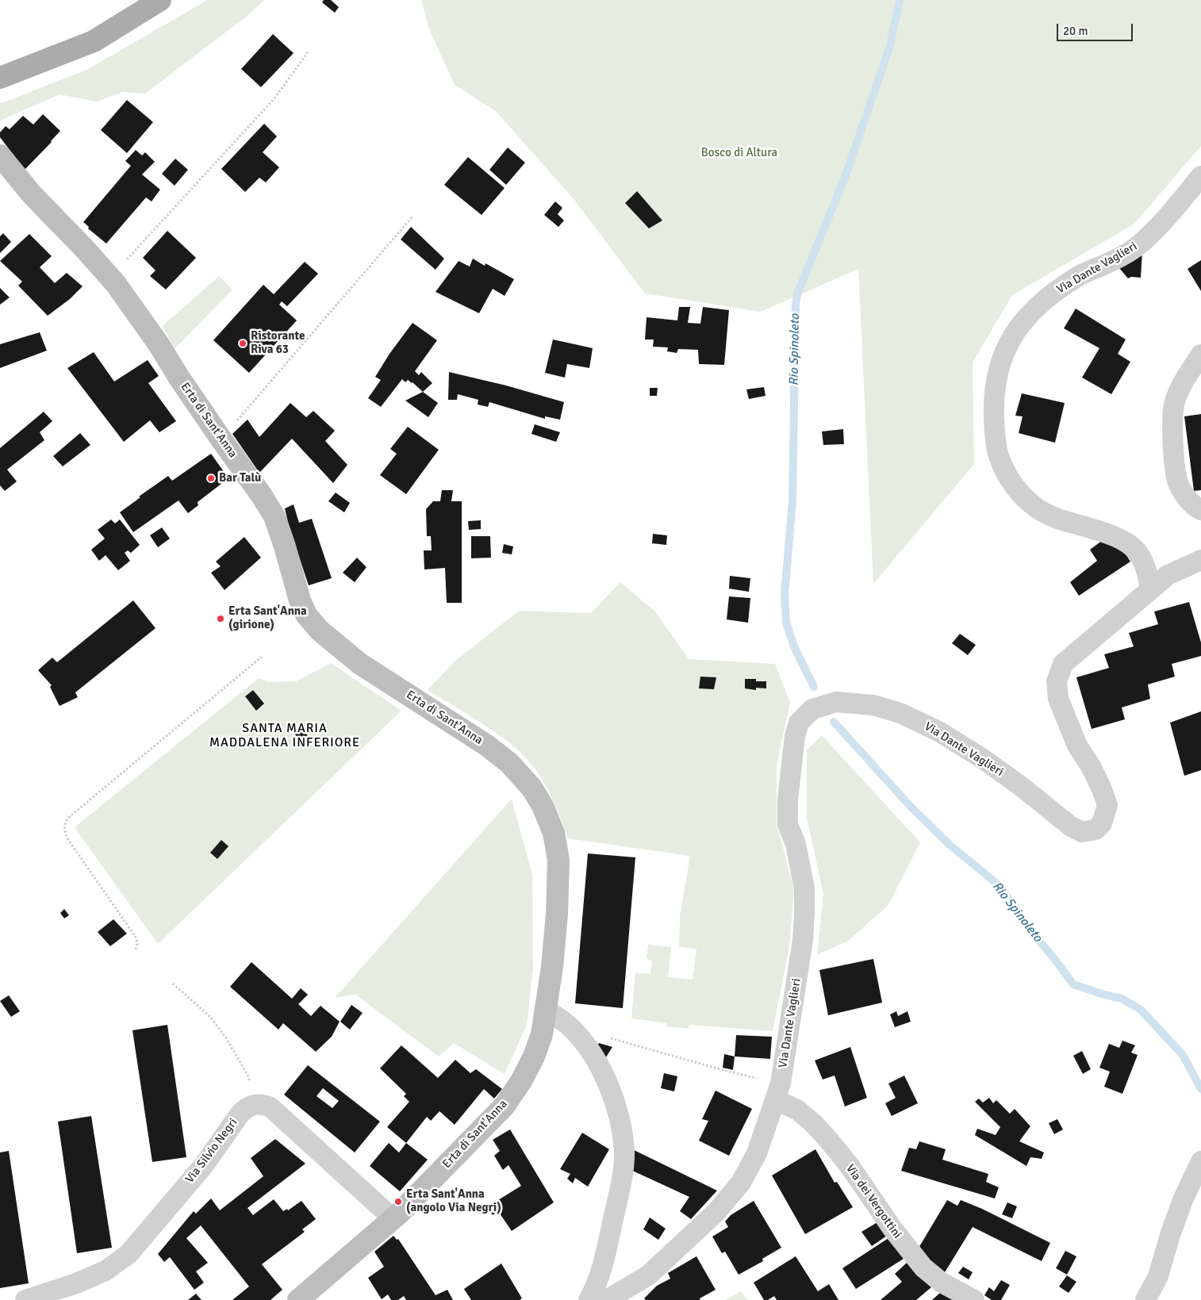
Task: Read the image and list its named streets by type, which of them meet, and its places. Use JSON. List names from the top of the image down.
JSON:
{
  "streets": {
    "street": [
      "Via Dante Vaglieri",
      "Erta di Sant'Anna",
      "Via Silvio Negri",
      "Via dei Vergottini"
    ]
  },
  "crossings": [
    ["Via Dante Vaglieri", "Via dei Vergottini"]
  ],
  "districts": ["SANTA MARIA MADDALENA INFERIORE"],
  "water": ["Rio Spinoleto"],
  "parks": ["Bosco di Altura"],
  "places": [
    "Ristorante Riva 63",
    "Bar Talù",
    "Erta Sant'Anna (girione)",
    "Erta Sant'Anna (angolo Via Negri)"
  ],
  "scale_bar": "20 m"
}
